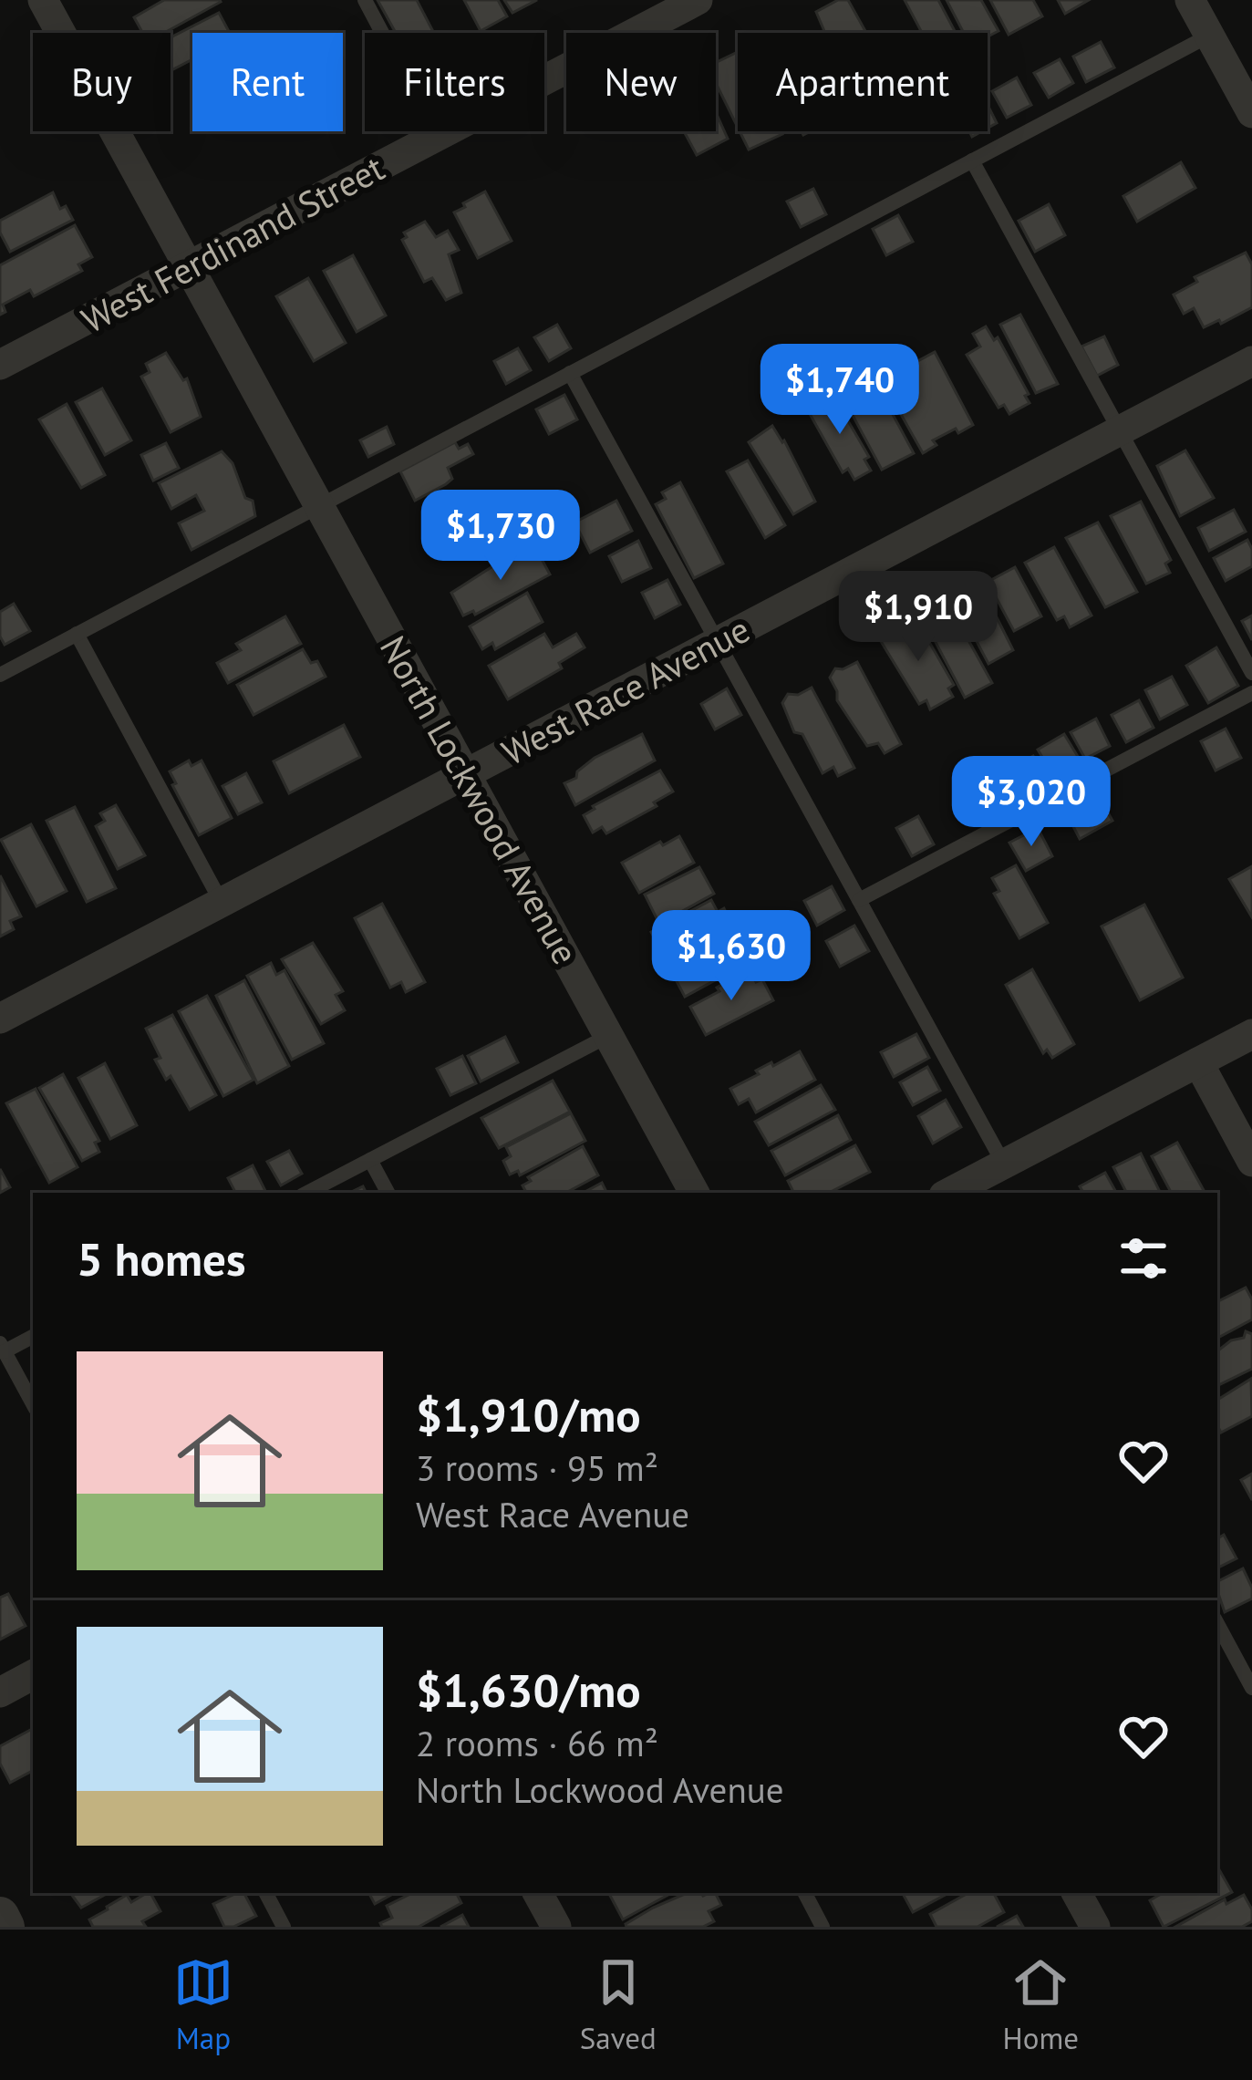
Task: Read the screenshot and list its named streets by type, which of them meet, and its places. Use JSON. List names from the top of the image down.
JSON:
{
  "streets": {
    "street": ["West Ferdinand Street", "West Race Avenue", "North Lockwood Avenue"]
  },
  "crossings": [
    ["West Ferdinand Street", "North Lockwood Avenue"],
    ["West Race Avenue", "North Lockwood Avenue"]
  ],
  "page": {
    "chip": [
      "Buy",
      "Rent",
      "Filters",
      "New",
      "Apartment"
    ],
    "price": [
      "$1,740",
      "$1,730",
      "$1,910",
      "$3,020",
      "$1,630"
    ],
    "heading": "5 homes",
    "list": [
      {
        "name": "$1,910/mo",
        "note": "3 rooms · 95 m² · West Race Avenue"
      },
      {
        "name": "$1,630/mo",
        "note": "2 rooms · 66 m² · North Lockwood Avenue"
      }
    ],
    "tabs": ["Map", "Saved", "Home"]
  }
}
